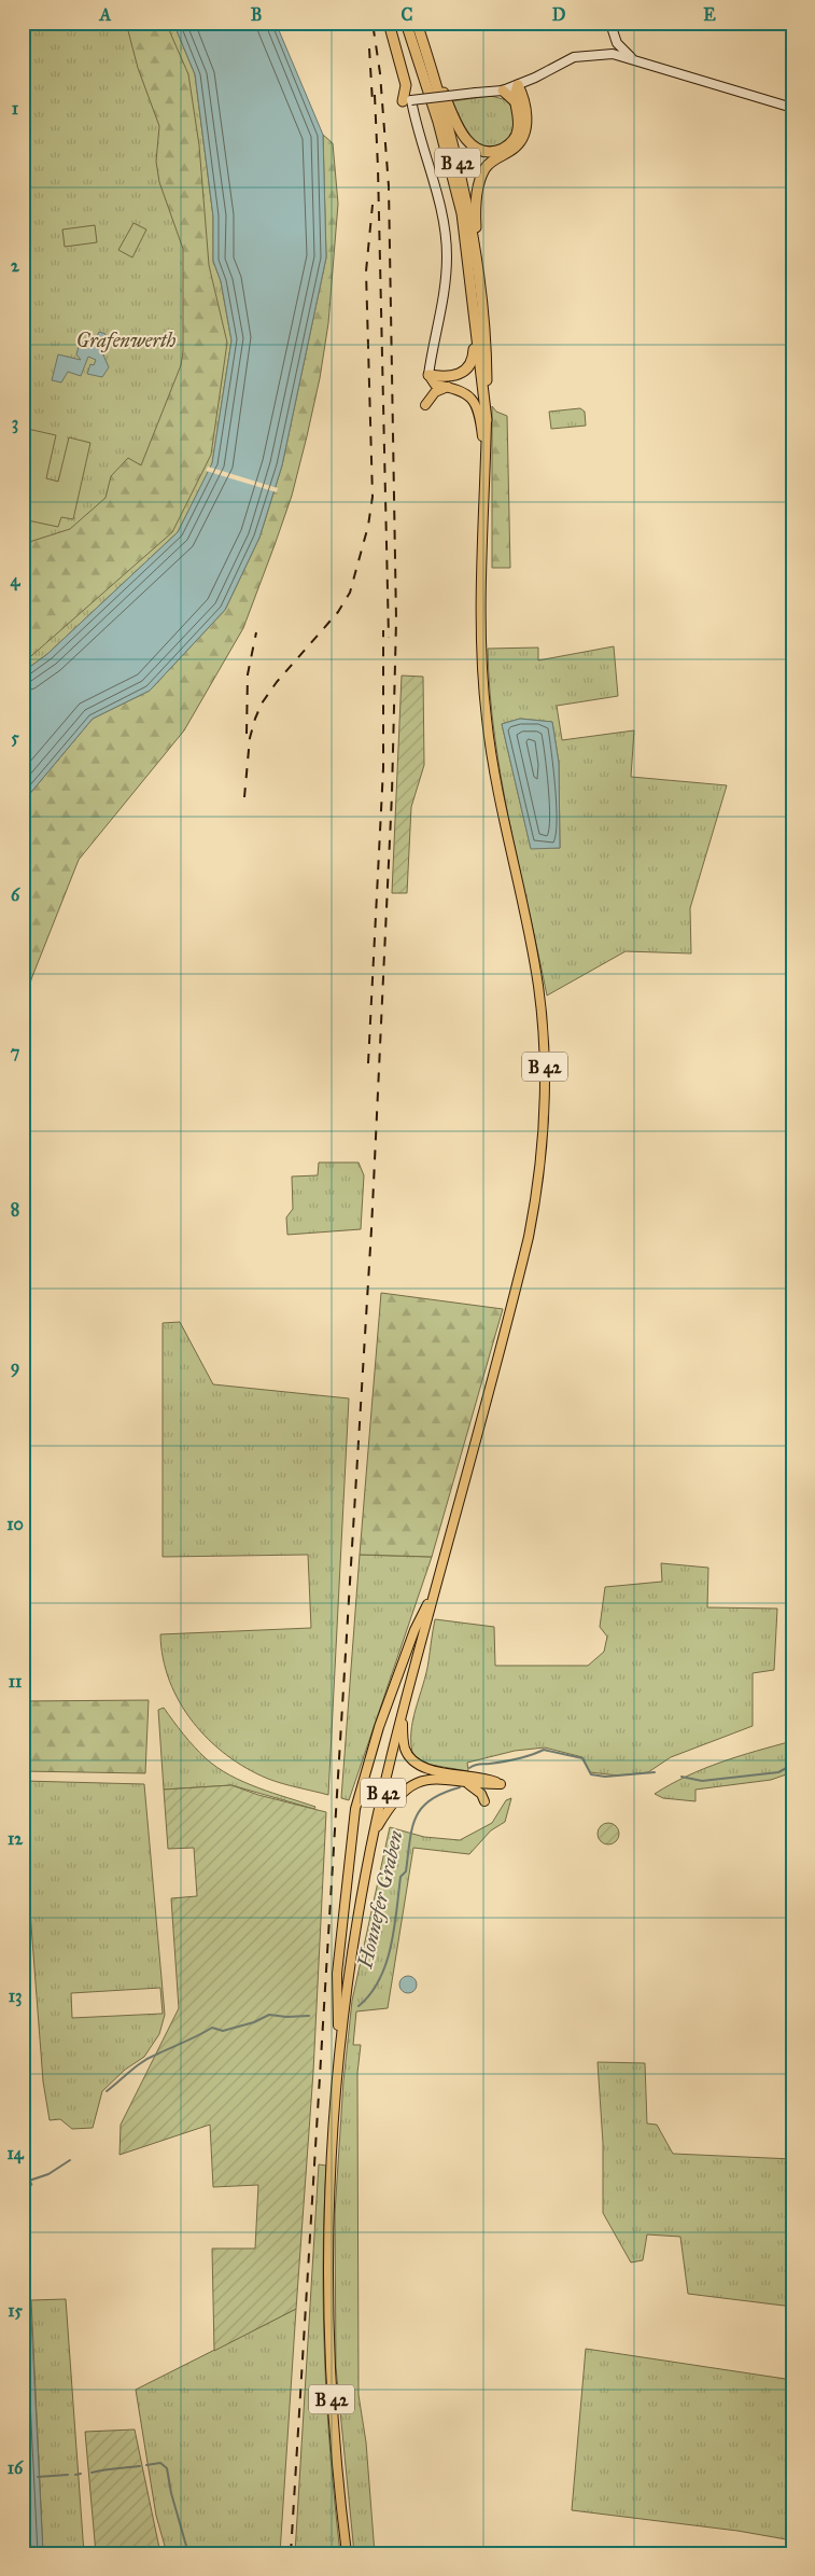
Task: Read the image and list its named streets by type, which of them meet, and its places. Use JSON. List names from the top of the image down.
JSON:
{
  "streets": {
    "highway": ["B 42"]
  },
  "water": ["Honnefer Graben"],
  "parks": ["Grafenwerth"],
  "grid": {
    "columns": [
      "A",
      "B",
      "C",
      "D",
      "E"
    ],
    "rows": [
      "1",
      "2",
      "3",
      "4",
      "5",
      "6",
      "7",
      "8",
      "9",
      "10",
      "11",
      "12",
      "13",
      "14",
      "15",
      "16"
    ]
  }
}
